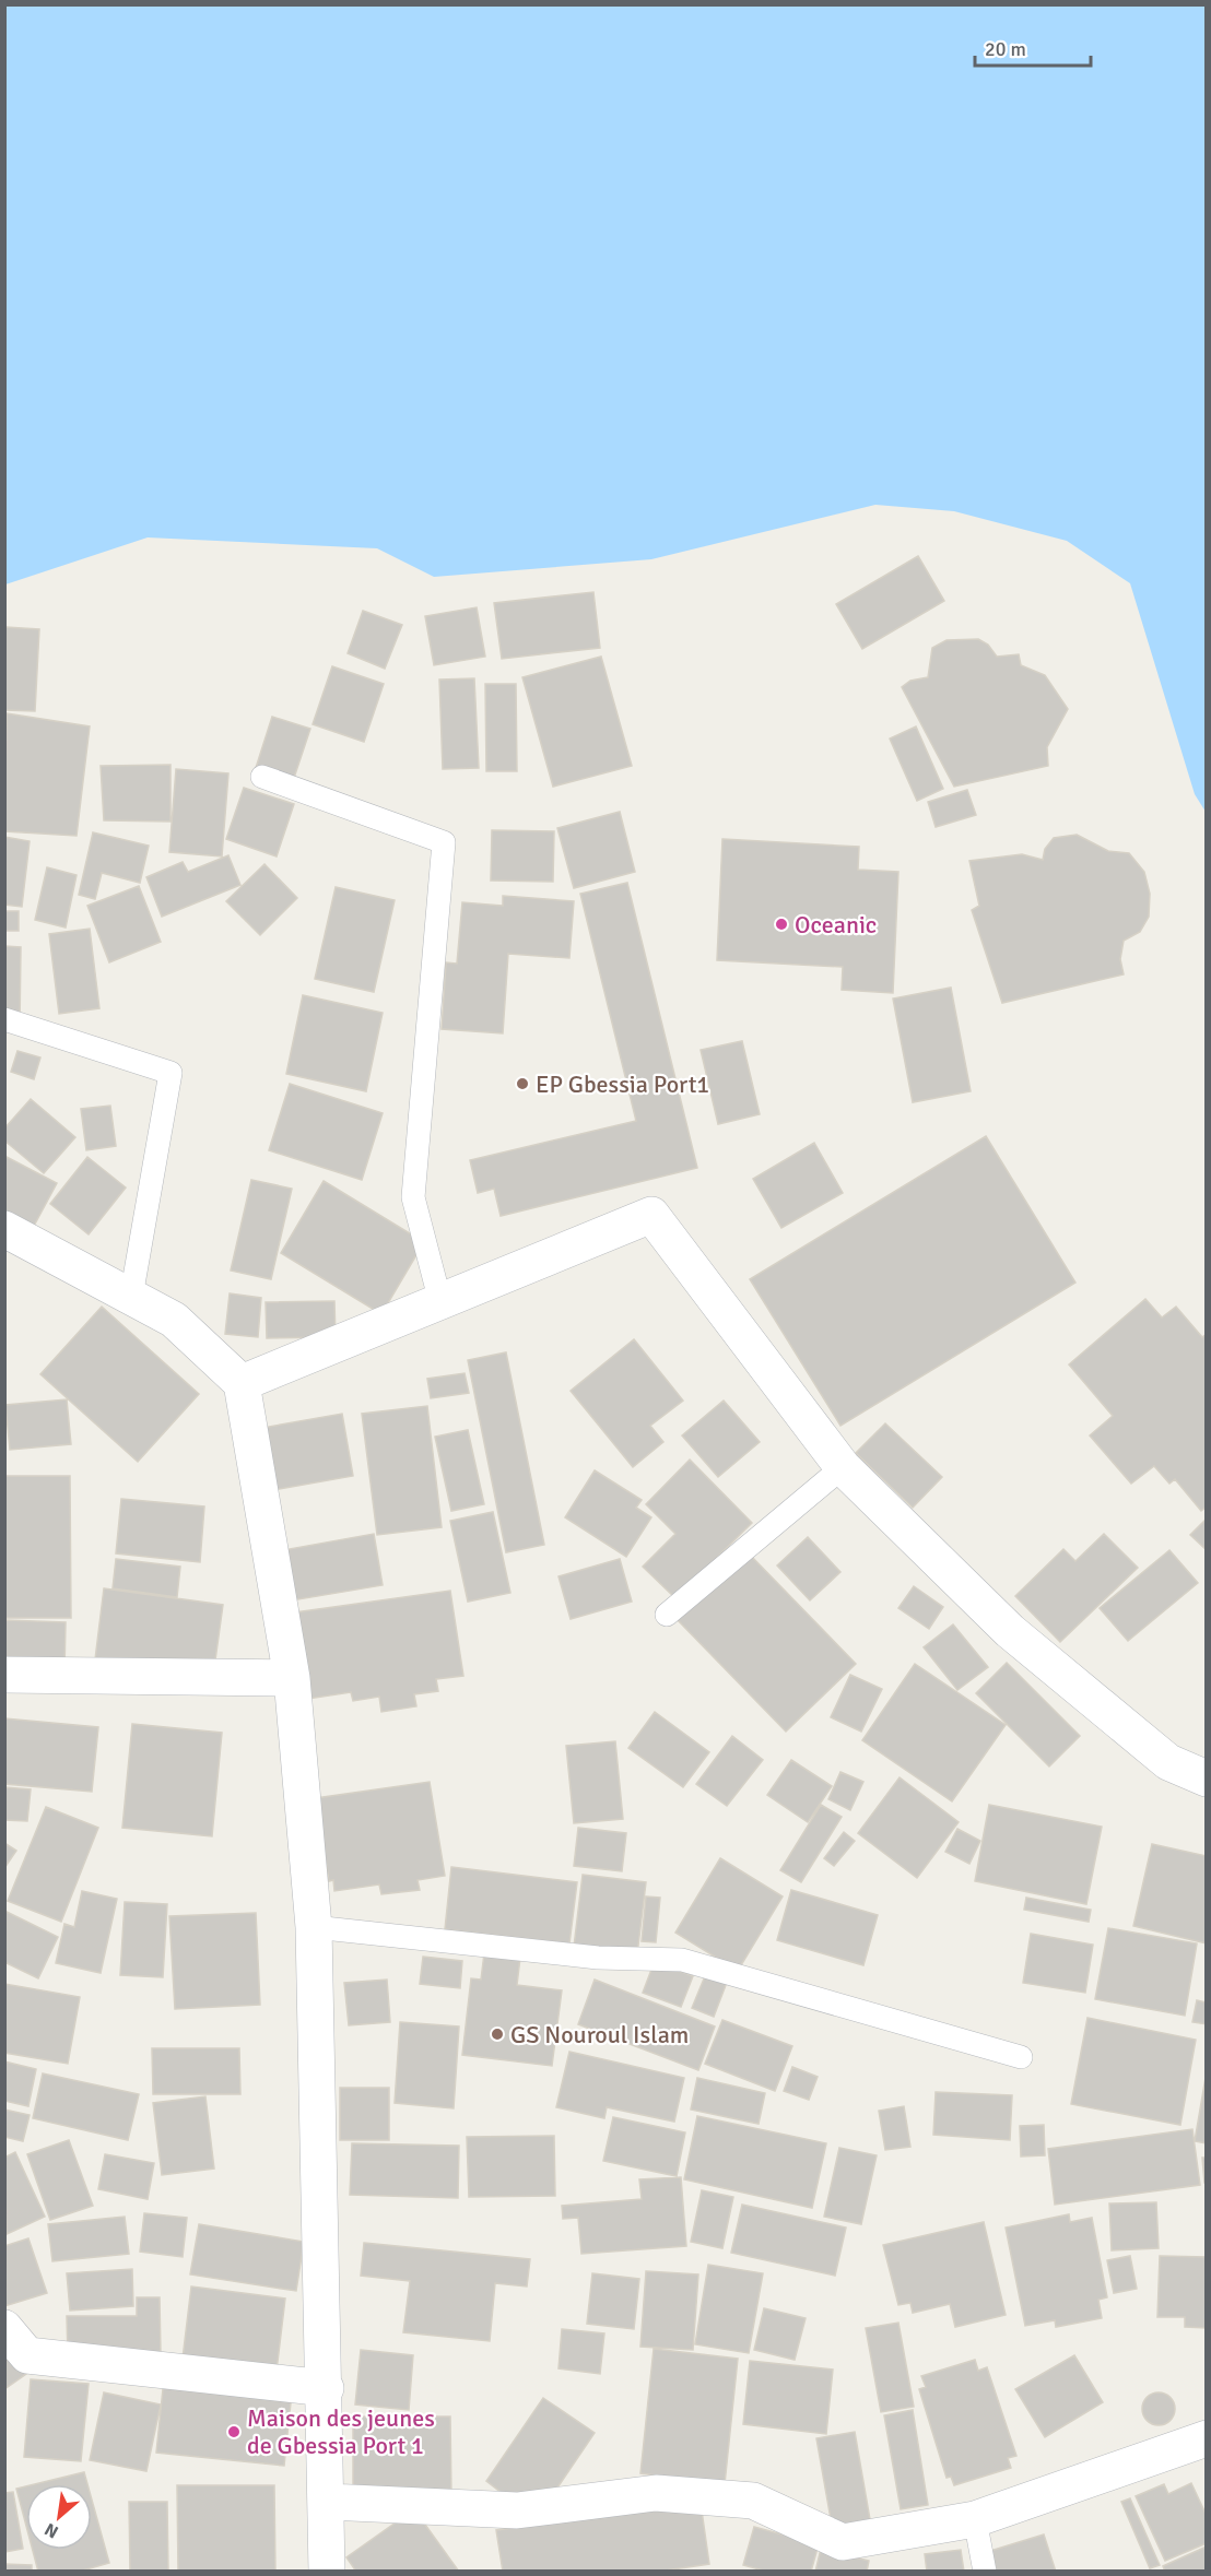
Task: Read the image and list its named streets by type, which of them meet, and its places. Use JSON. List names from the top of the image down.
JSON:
{
  "places": [
    "Oceanic",
    "EP Gbessia Port1",
    "GS Nouroul Islam",
    "Maison des jeunes de Gbessia Port 1"
  ],
  "scale_bar": "20 m",
  "north": "bottom left"
}
